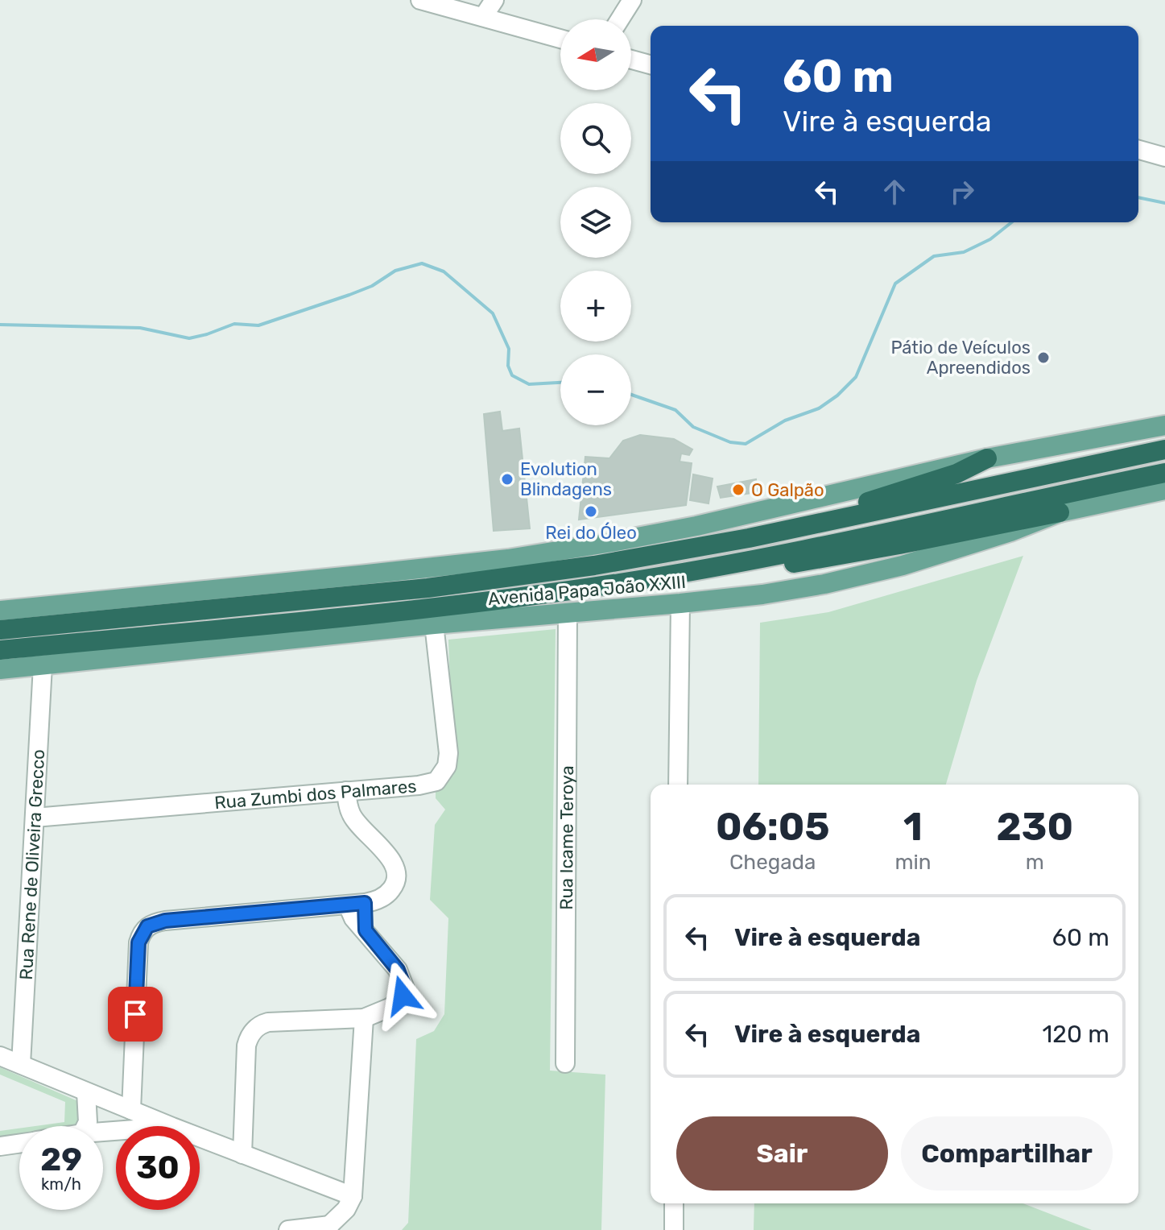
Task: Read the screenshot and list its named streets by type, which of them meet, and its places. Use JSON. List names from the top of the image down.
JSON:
{
  "streets": {
    "highway": ["Avenida Papa João XXIII"],
    "street": ["Rua Zumbi dos Palmares", "Rua Icame Teroya", "Rua Rene de Oliveira Grecco"]
  },
  "crossings": [
    ["Avenida Papa João XXIII", "Rua Zumbi dos Palmares"],
    ["Avenida Papa João XXIII", "Rua Icame Teroya"],
    ["Avenida Papa João XXIII", "Rua Rene de Oliveira Grecco"],
    ["Rua Zumbi dos Palmares", "Rua Rene de Oliveira Grecco"]
  ],
  "places": [
    "Pátio de Veículos Apreendidos",
    "Evolution Blindagens",
    "O Galpão",
    "Rei do Óleo"
  ],
  "north": "left",
  "page": {
    "map_buttons": ["+", "−"],
    "turn": ["60 m", "Vire à esquerda"],
    "eta": [
      "06:05",
      "Chegada",
      "1",
      "min",
      "230",
      "m"
    ],
    "list": [
      {
        "name": "Vire à esquerda",
        "value": "60 m"
      },
      {
        "name": "Vire à esquerda",
        "value": "120 m"
      }
    ],
    "buttons": ["Sair", "Compartilhar"],
    "speed": "29 km/h",
    "limit": "30"
  }
}
